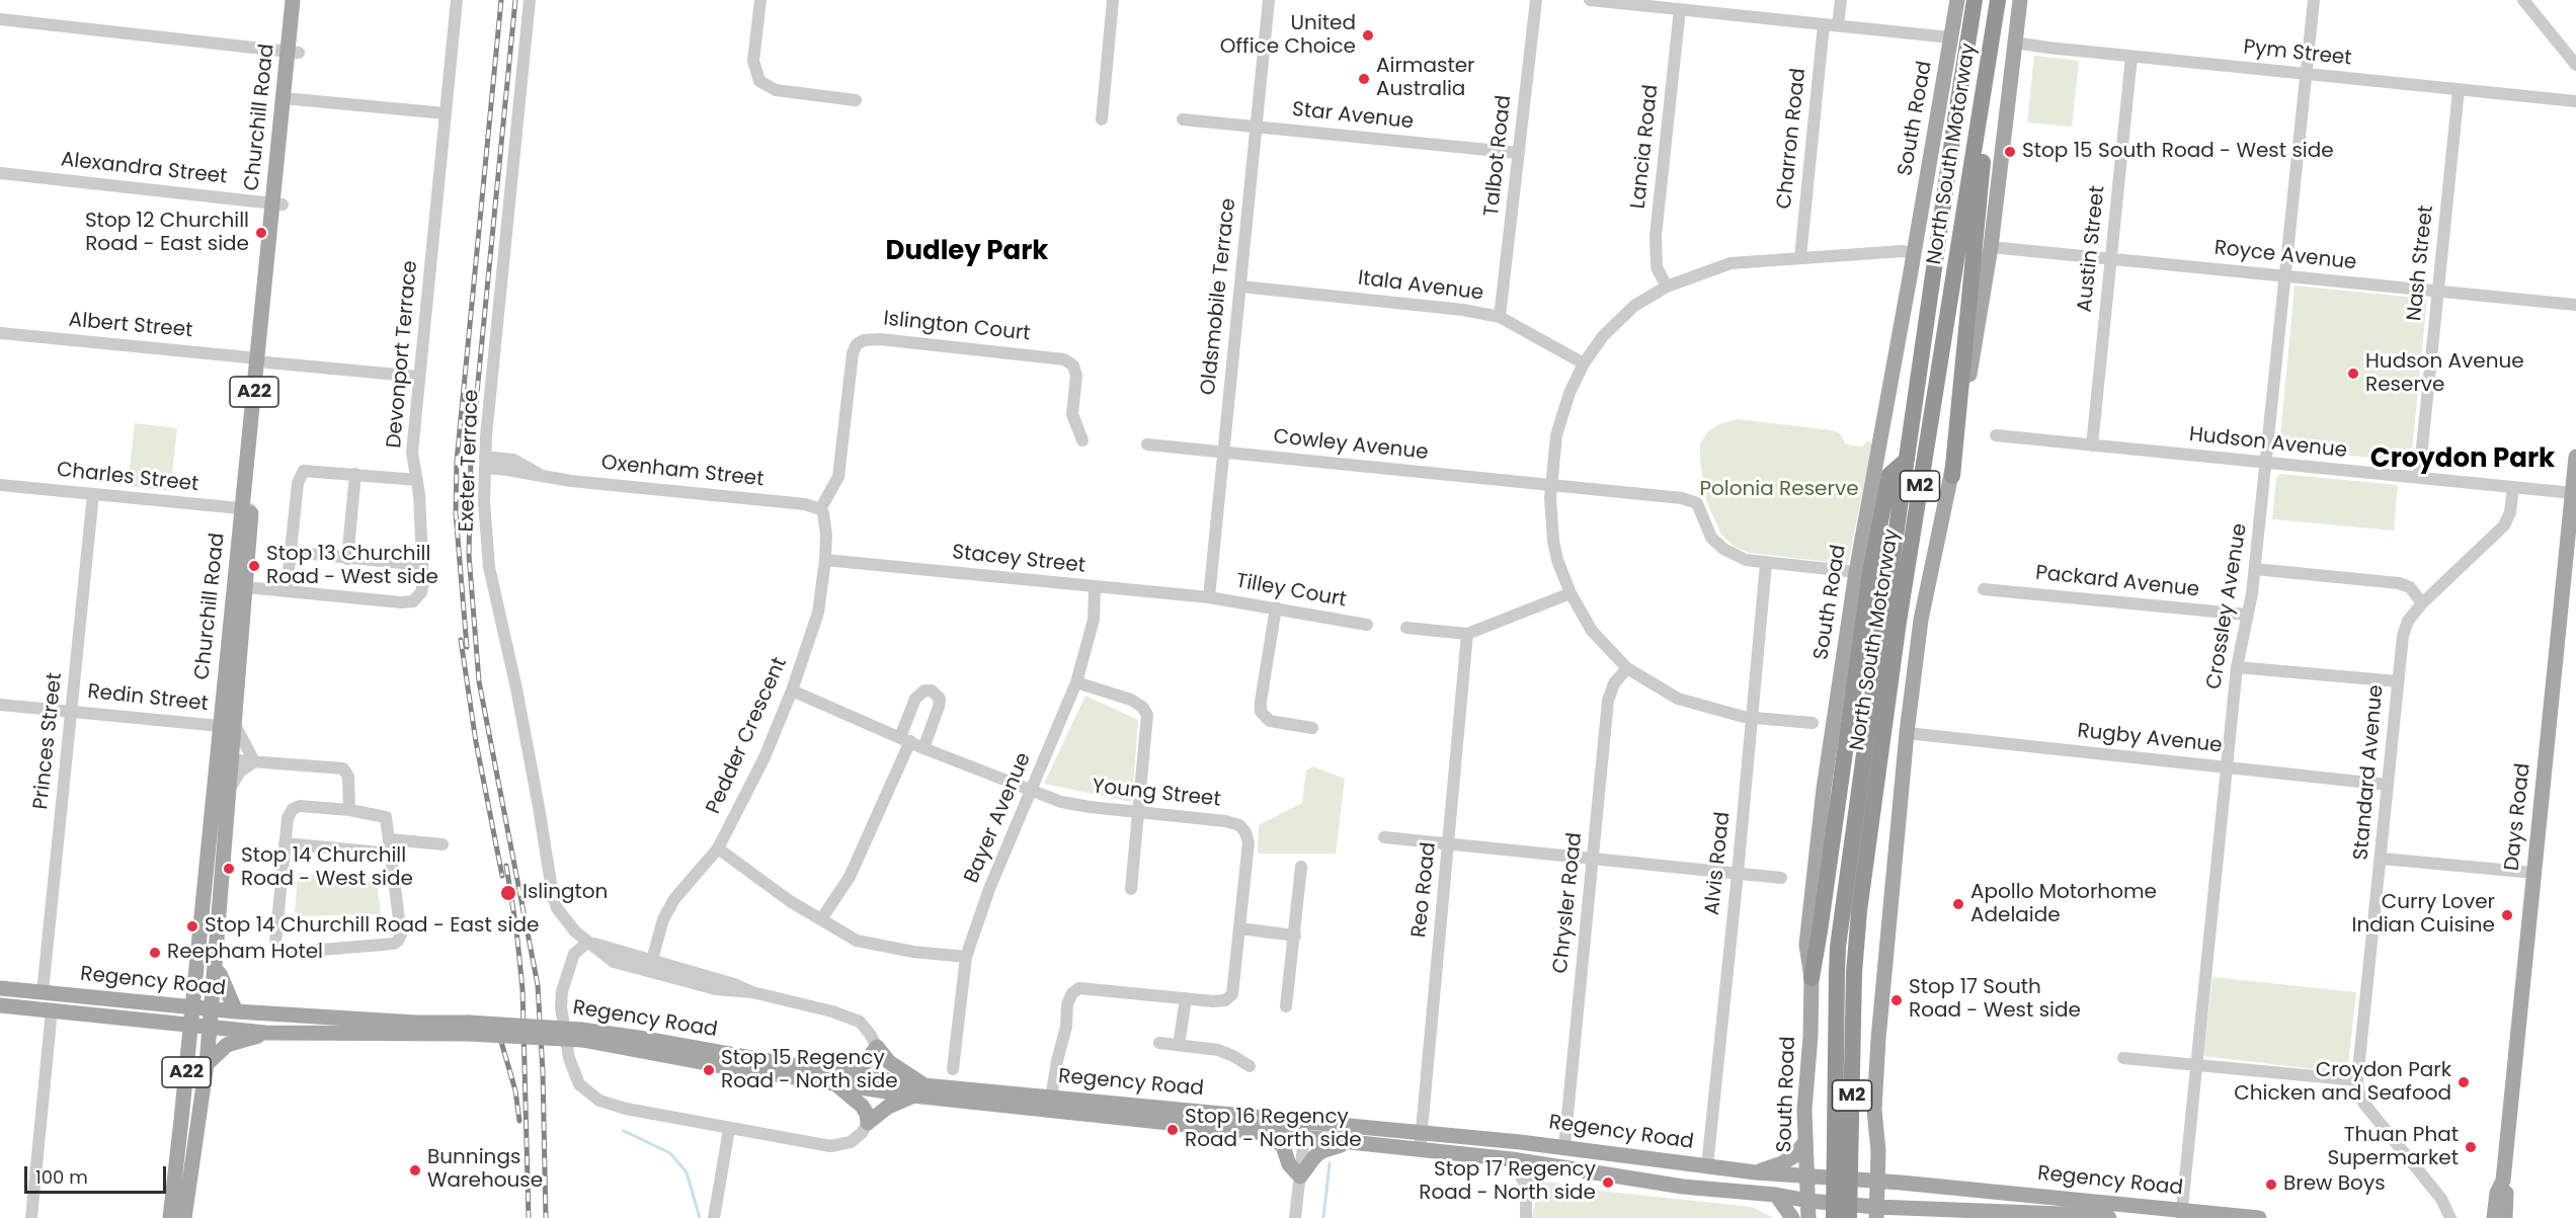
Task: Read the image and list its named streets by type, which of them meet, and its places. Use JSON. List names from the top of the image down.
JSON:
{
  "streets": {
    "highway": ["North South Motorway", "M2"],
    "main road": [
      "Churchill Road",
      "South Road",
      "A22",
      "Days Road",
      "Regency Road"
    ],
    "street": [
      "Pym Street",
      "Star Avenue",
      "Charron Road",
      "Lancia Road",
      "Talbot Road",
      "Alexandra Street",
      "Austin Street",
      "Royce Avenue",
      "Nash Street",
      "Itala Avenue",
      "Oldsmobile Terrace",
      "Albert Street",
      "Islington Court",
      "Devonport Terrace",
      "Hudson Avenue",
      "Cowley Avenue",
      "Exeter Terrace",
      "Oxenham Street",
      "Charles Street",
      "Stacey Street",
      "Packard Avenue",
      "Tilley Court",
      "Crossley Avenue",
      "Redin Street",
      "Pedder Crescent",
      "Rugby Avenue",
      "Princes Street",
      "Standard Avenue",
      "Young Street",
      "Bayer Avenue",
      "Alvis Road",
      "Reo Road",
      "Chrysler Road"
    ]
  },
  "crossings": [
    ["Pym Street", "Austin Street"],
    ["Pym Street", "Nash Street"],
    ["Pym Street", "Crossley Avenue"],
    ["Star Avenue", "Talbot Road"],
    ["Star Avenue", "Oldsmobile Terrace"],
    ["Churchill Road", "Alexandra Street"],
    ["Churchill Road", "Albert Street"],
    ["Churchill Road", "Devonport Terrace"],
    ["Churchill Road", "Charles Street"],
    ["Churchill Road", "Redin Street"],
    ["Churchill Road", "Regency Road"],
    ["South Road", "Regency Road"],
    ["Talbot Road", "Itala Avenue"],
    ["Austin Street", "Royce Avenue"],
    ["Austin Street", "Hudson Avenue"],
    ["Royce Avenue", "Nash Street"],
    ["Royce Avenue", "Crossley Avenue"],
    ["Nash Street", "Hudson Avenue"],
    ["Itala Avenue", "Oldsmobile Terrace"],
    ["Oldsmobile Terrace", "Cowley Avenue"],
    ["Oldsmobile Terrace", "Stacey Street"],
    ["Oldsmobile Terrace", "Tilley Court"],
    ["Albert Street", "Devonport Terrace"],
    ["Islington Court", "Oxenham Street"],
    ["Islington Court", "Pedder Crescent"],
    ["Hudson Avenue", "Crossley Avenue"],
    ["Hudson Avenue", "Standard Avenue"],
    ["Hudson Avenue", "Days Road"],
    ["Cowley Avenue", "Alvis Road"],
    ["Exeter Terrace", "Oxenham Street"],
    ["Oxenham Street", "Pedder Crescent"],
    ["Charles Street", "Princes Street"],
    ["Stacey Street", "Tilley Court"],
    ["Stacey Street", "Pedder Crescent"],
    ["Stacey Street", "Bayer Avenue"],
    ["Packard Avenue", "Crossley Avenue"],
    ["Crossley Avenue", "Rugby Avenue"],
    ["Crossley Avenue", "Regency Road"],
    ["Redin Street", "Princes Street"],
    ["Pedder Crescent", "Young Street"],
    ["Rugby Avenue", "Standard Avenue"],
    ["Princes Street", "Regency Road"],
    ["Young Street", "Bayer Avenue"],
    ["Young Street", "Regency Road"],
    ["Alvis Road", "Regency Road"],
    ["Reo Road", "Regency Road"],
    ["Chrysler Road", "Regency Road"]
  ],
  "districts": ["Dudley Park", "Croydon Park"],
  "parks": ["Polonia Reserve"],
  "places": [
    "United Office Choice",
    "Airmaster Australia",
    "Stop 15 South Road - West side",
    "Stop 12 Churchill Road - East side",
    "Hudson Avenue Reserve",
    "Stop 13 Churchill Road - West side",
    "Stop 14 Churchill Road - West side",
    "Islington",
    "Apollo Motorhome Adelaide",
    "Curry Lover Indian Cuisine",
    "Stop 14 Churchill Road - East side",
    "Reepham Hotel",
    "Stop 17 South Road - West side",
    "Stop 15 Regency Road - North side",
    "Croydon Park Chicken and Seafood",
    "Stop 16 Regency Road - North side",
    "Thuan Phat Supermarket",
    "Bunnings Warehouse",
    "Stop 17 Regency Road - North side",
    "Brew Boys"
  ],
  "scale_bar": "100 m"
}
